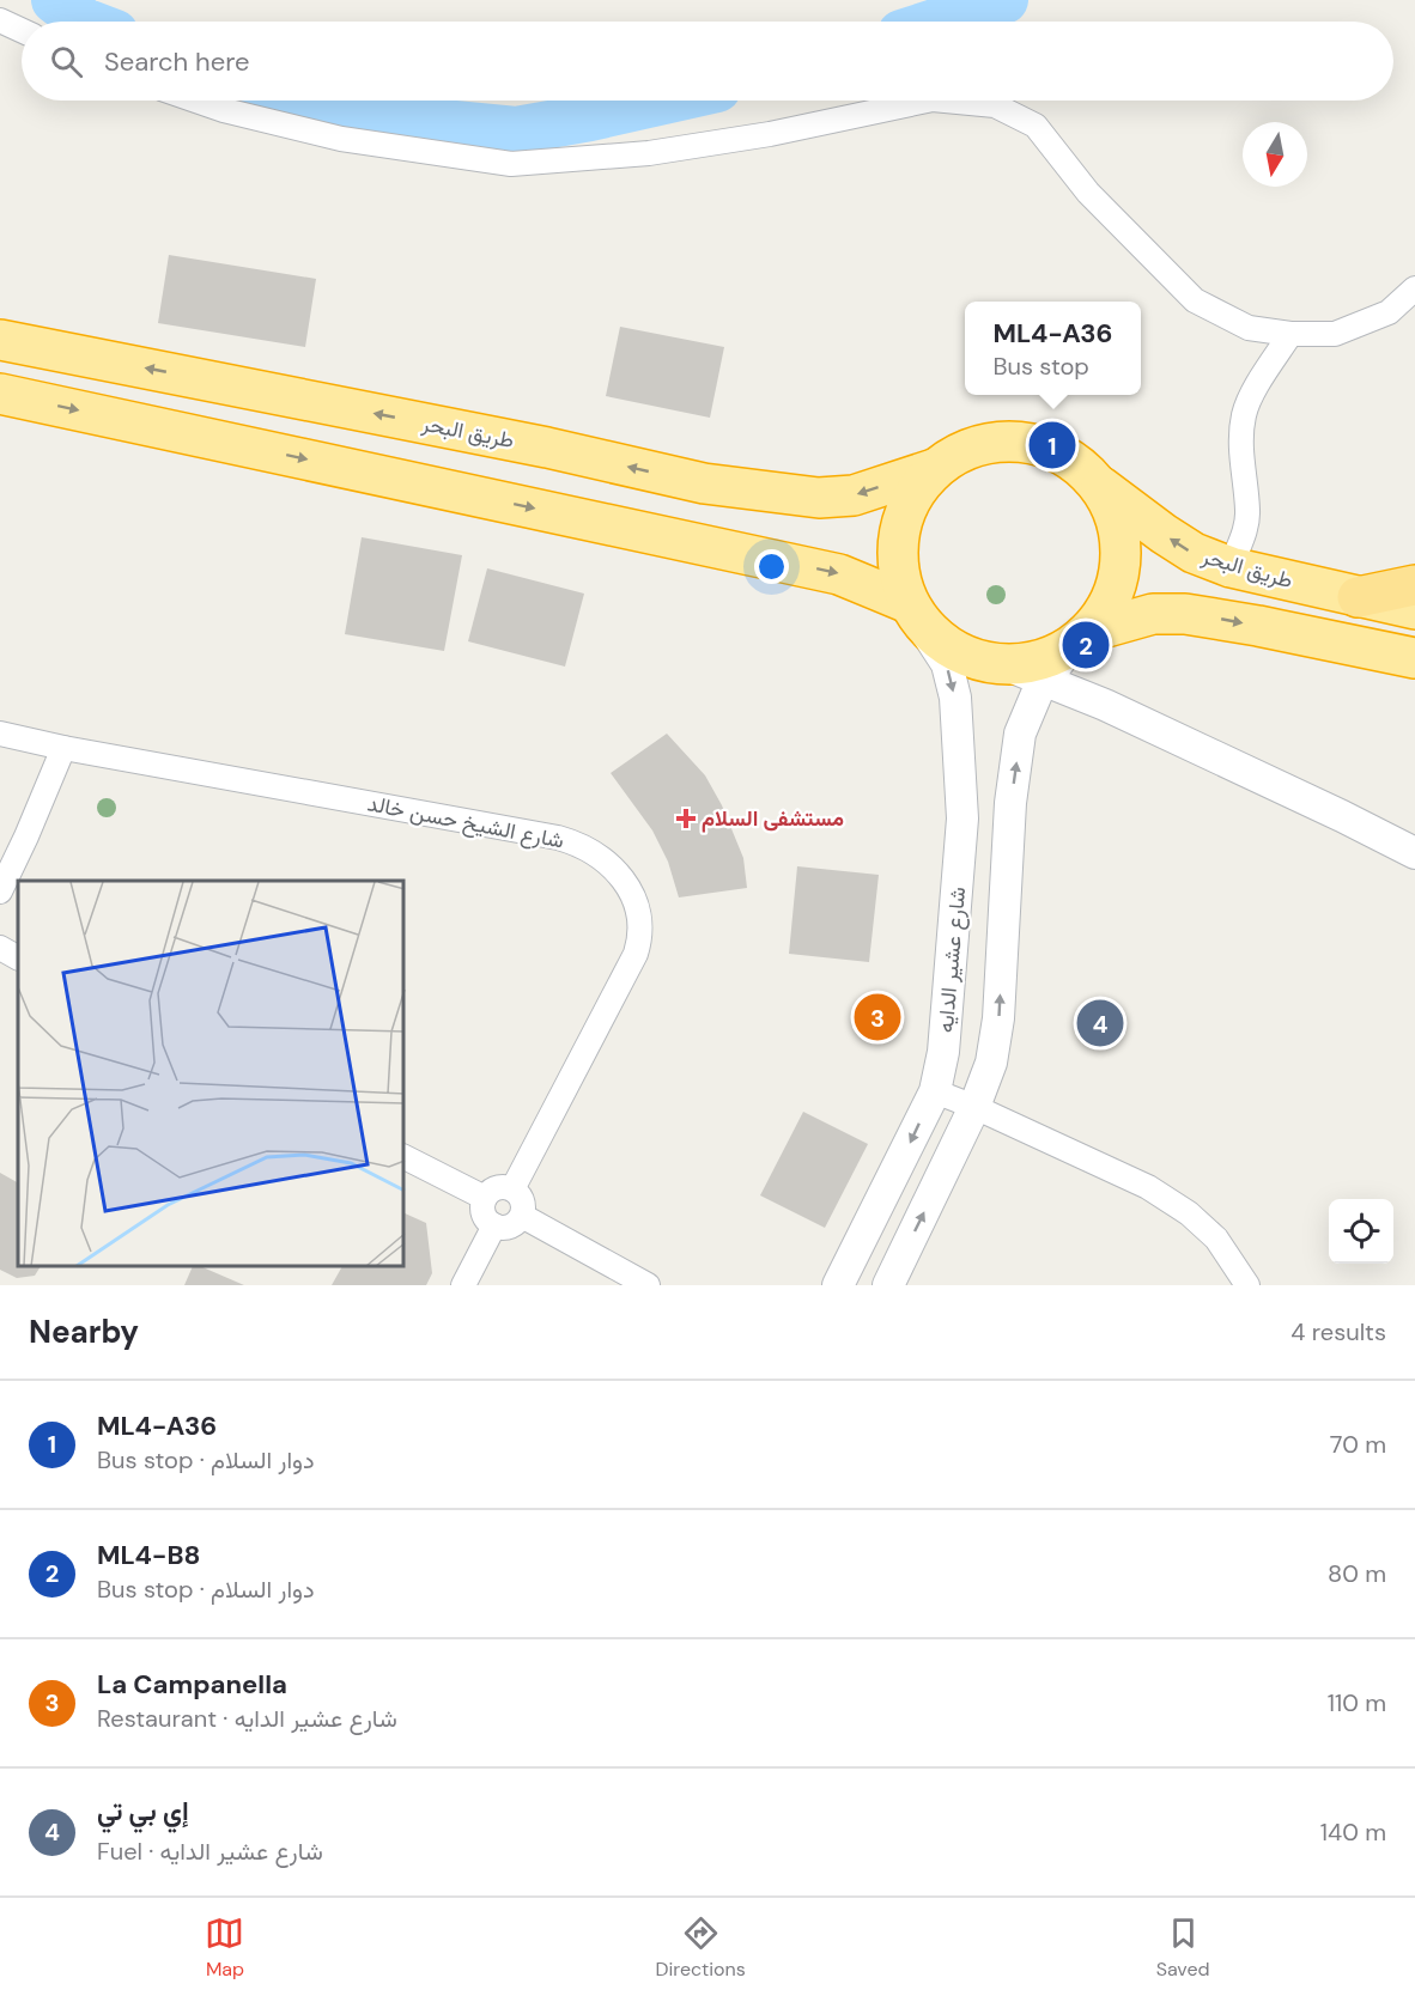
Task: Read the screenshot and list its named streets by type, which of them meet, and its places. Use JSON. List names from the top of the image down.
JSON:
{
  "streets": {
    "highway": ["طريق البحر"],
    "street": ["شارع الشيخ حسن خالد", "شارع عشير الدايه"]
  },
  "crossings": [
    ["طريق البحر", "شارع عشير الدايه"]
  ],
  "places": {
    "health": ["مستشفى السلام"]
  },
  "north": "bottom",
  "page": {
    "search": "Search here",
    "popup": ["ML4-A36", "Bus stop"],
    "pins": [
      "1",
      "2",
      "3",
      "4"
    ],
    "heading": ["Nearby", "4 results"],
    "list": [
      {
        "mark": "1",
        "name": "ML4-A36",
        "note": "Bus stop · دوار السلام",
        "value": "70 m"
      },
      {
        "mark": "2",
        "name": "ML4-B8",
        "note": "Bus stop · دوار السلام",
        "value": "80 m"
      },
      {
        "mark": "3",
        "name": "La Campanella",
        "note": "Restaurant · شارع عشير الدايه",
        "value": "110 m"
      },
      {
        "mark": "4",
        "name": "إي بي تي",
        "note": "Fuel · شارع عشير الدايه",
        "value": "140 m"
      }
    ],
    "nav": ["Map", "Directions", "Saved"]
  }
}
